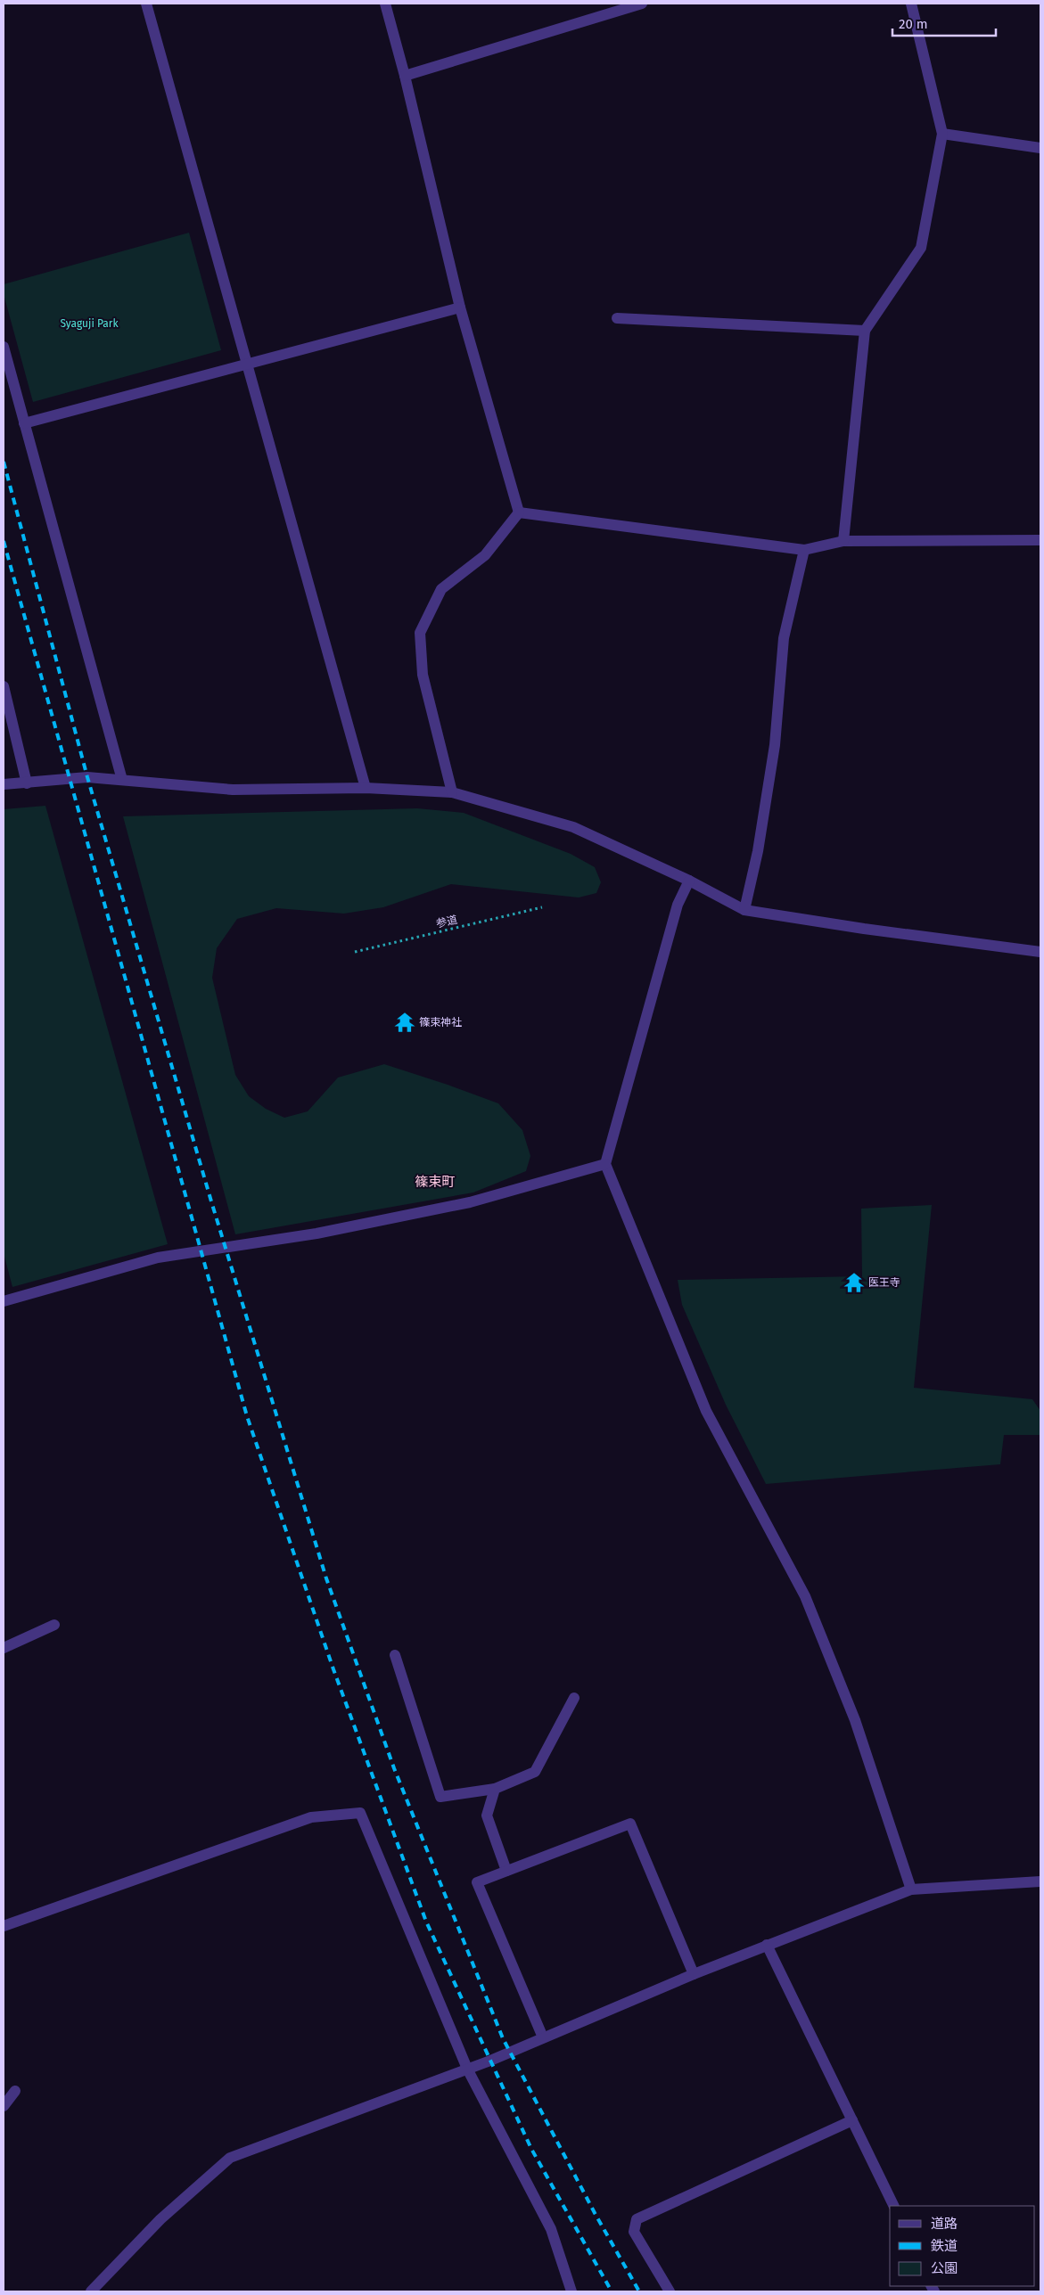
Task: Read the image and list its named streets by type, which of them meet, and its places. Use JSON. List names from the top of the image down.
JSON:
{
  "streets": {
    "path": ["参道"]
  },
  "districts": ["篠束町"],
  "parks": ["Syaguji Park"],
  "places": {
    "temple": ["篠束神社", "医王寺"]
  },
  "legend": ["道路", "鉄道", "公園"],
  "scale_bar": "20 m"
}
